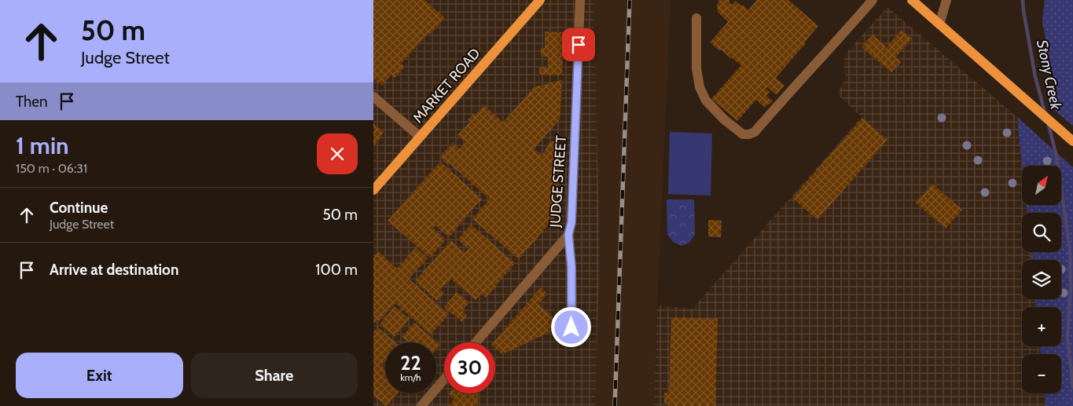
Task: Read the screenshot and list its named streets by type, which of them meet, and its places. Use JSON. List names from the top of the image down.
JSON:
{
  "streets": {
    "main road": ["MARKET ROAD"],
    "street": ["JUDGE STREET"]
  },
  "water": ["Stony Creek"],
  "north": "top right",
  "page": {
    "turn": ["50 m", "Judge Street"],
    "then": "Then",
    "heading": ["1 min", "150 m · 06:31"],
    "map_buttons": ["+", "−"],
    "list": [
      {
        "name": "Continue",
        "note": "Judge Street",
        "value": "50 m"
      },
      {
        "name": "Arrive at destination",
        "value": "100 m"
      }
    ],
    "speed": "22 km/h",
    "limit": "30",
    "buttons": ["Exit", "Share"]
  }
}
